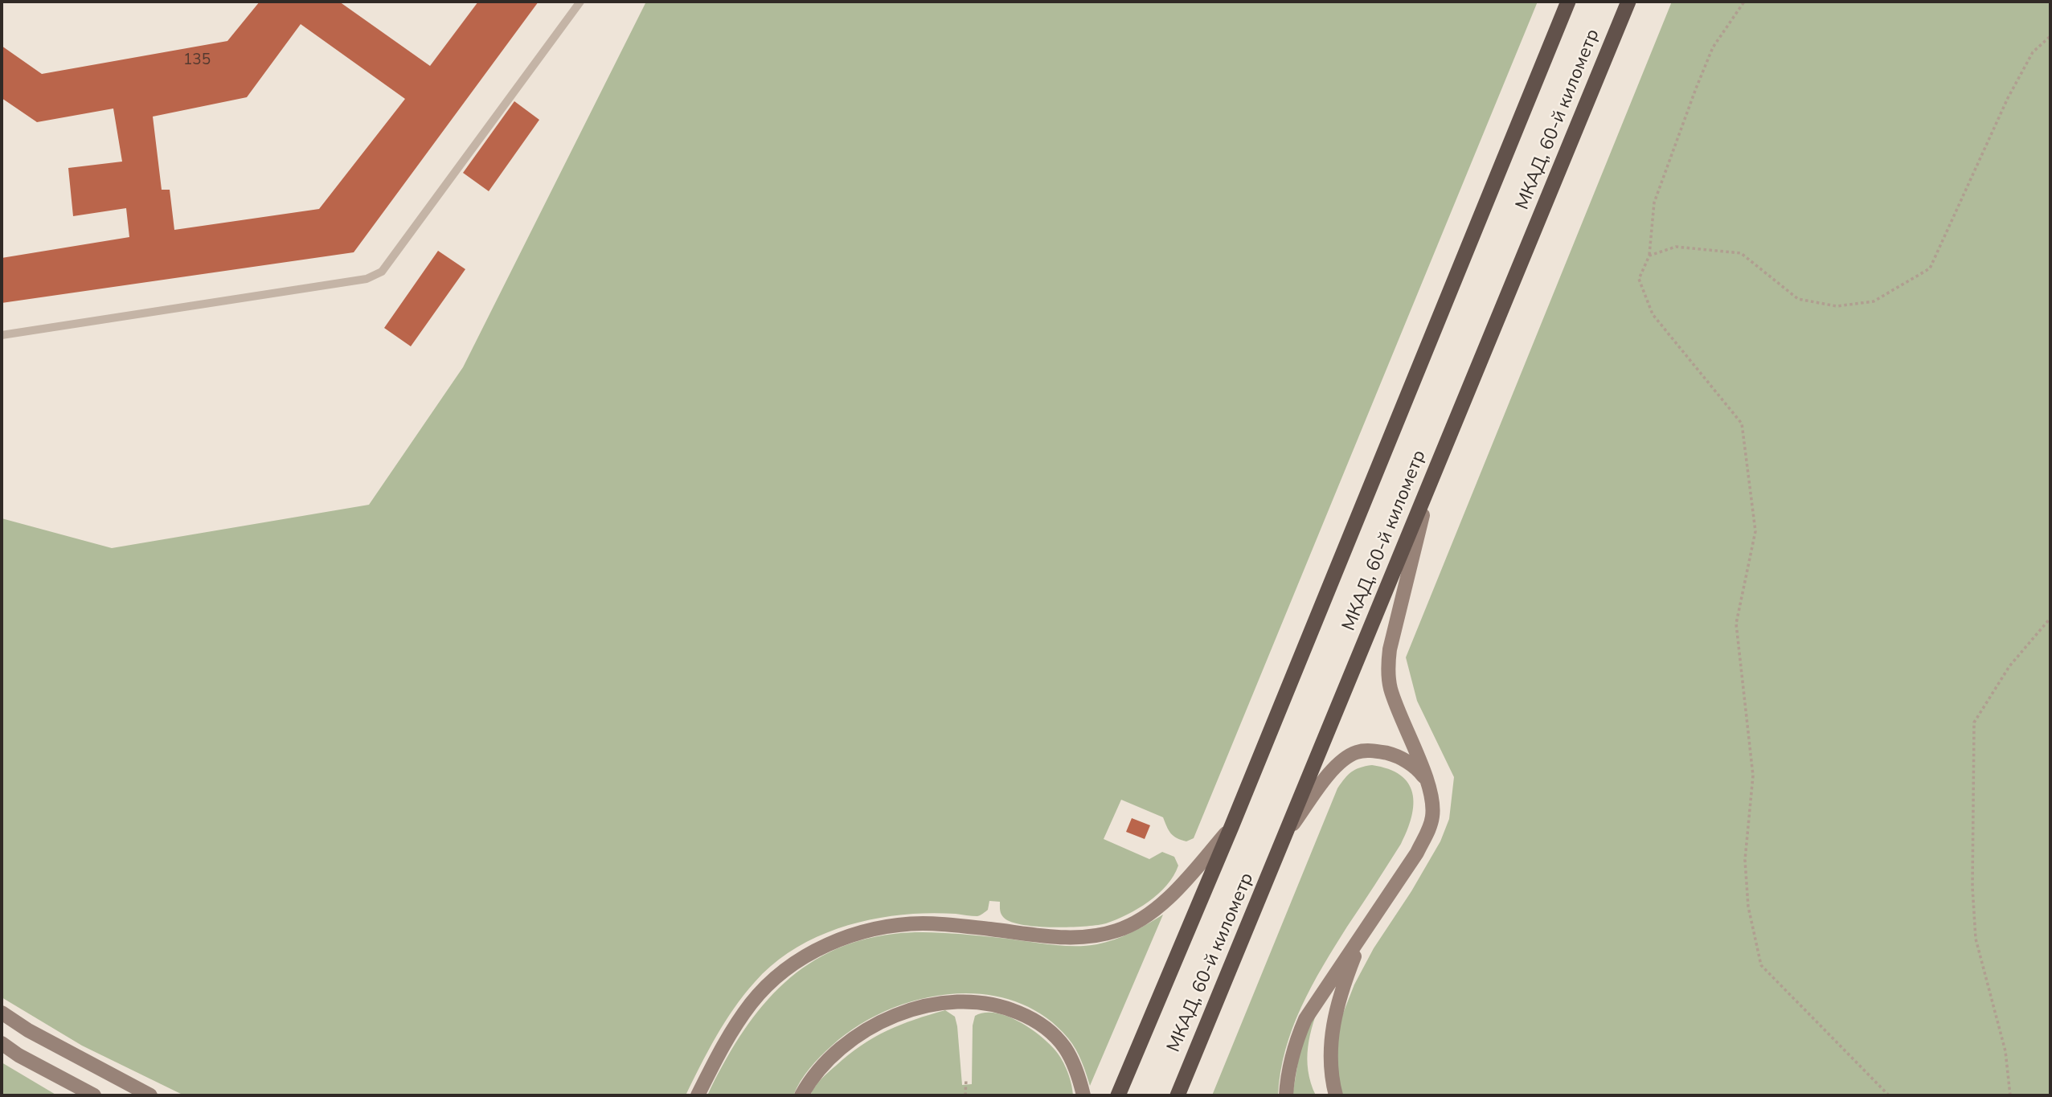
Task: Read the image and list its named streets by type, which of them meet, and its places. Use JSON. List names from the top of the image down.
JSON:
{
  "streets": {
    "highway": ["МКАД, 60-й километр"]
  },
  "house_numbers": ["135"]
}
